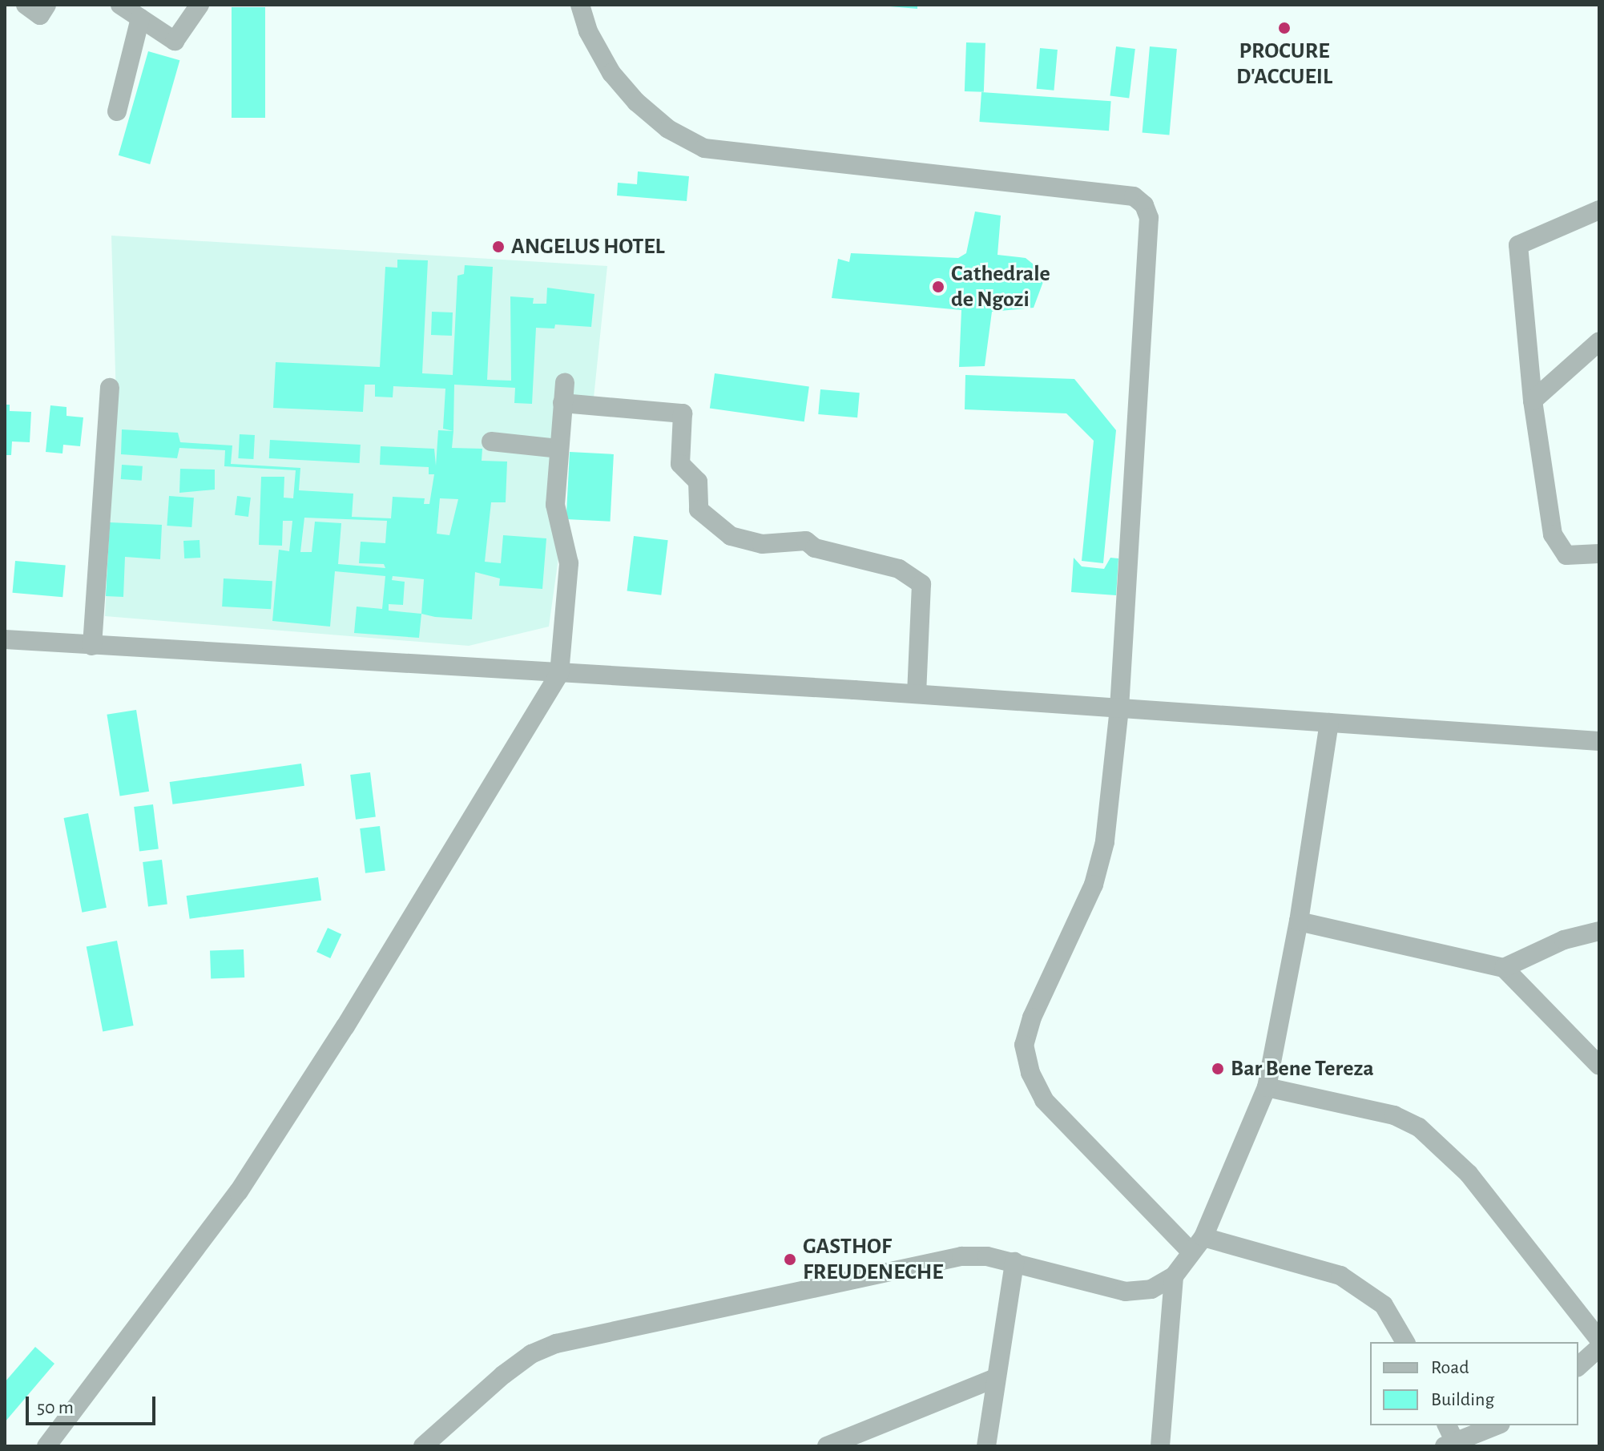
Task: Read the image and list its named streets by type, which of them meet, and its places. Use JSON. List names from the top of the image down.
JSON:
{
  "places": [
    "PROCURE D'ACCUEIL",
    "ANGELUS HOTEL",
    "Cathedrale de Ngozi",
    "Bar Bene Tereza",
    "GASTHOF FREUDENECHE"
  ],
  "legend": ["Road", "Building"],
  "scale_bar": "50 m"
}
